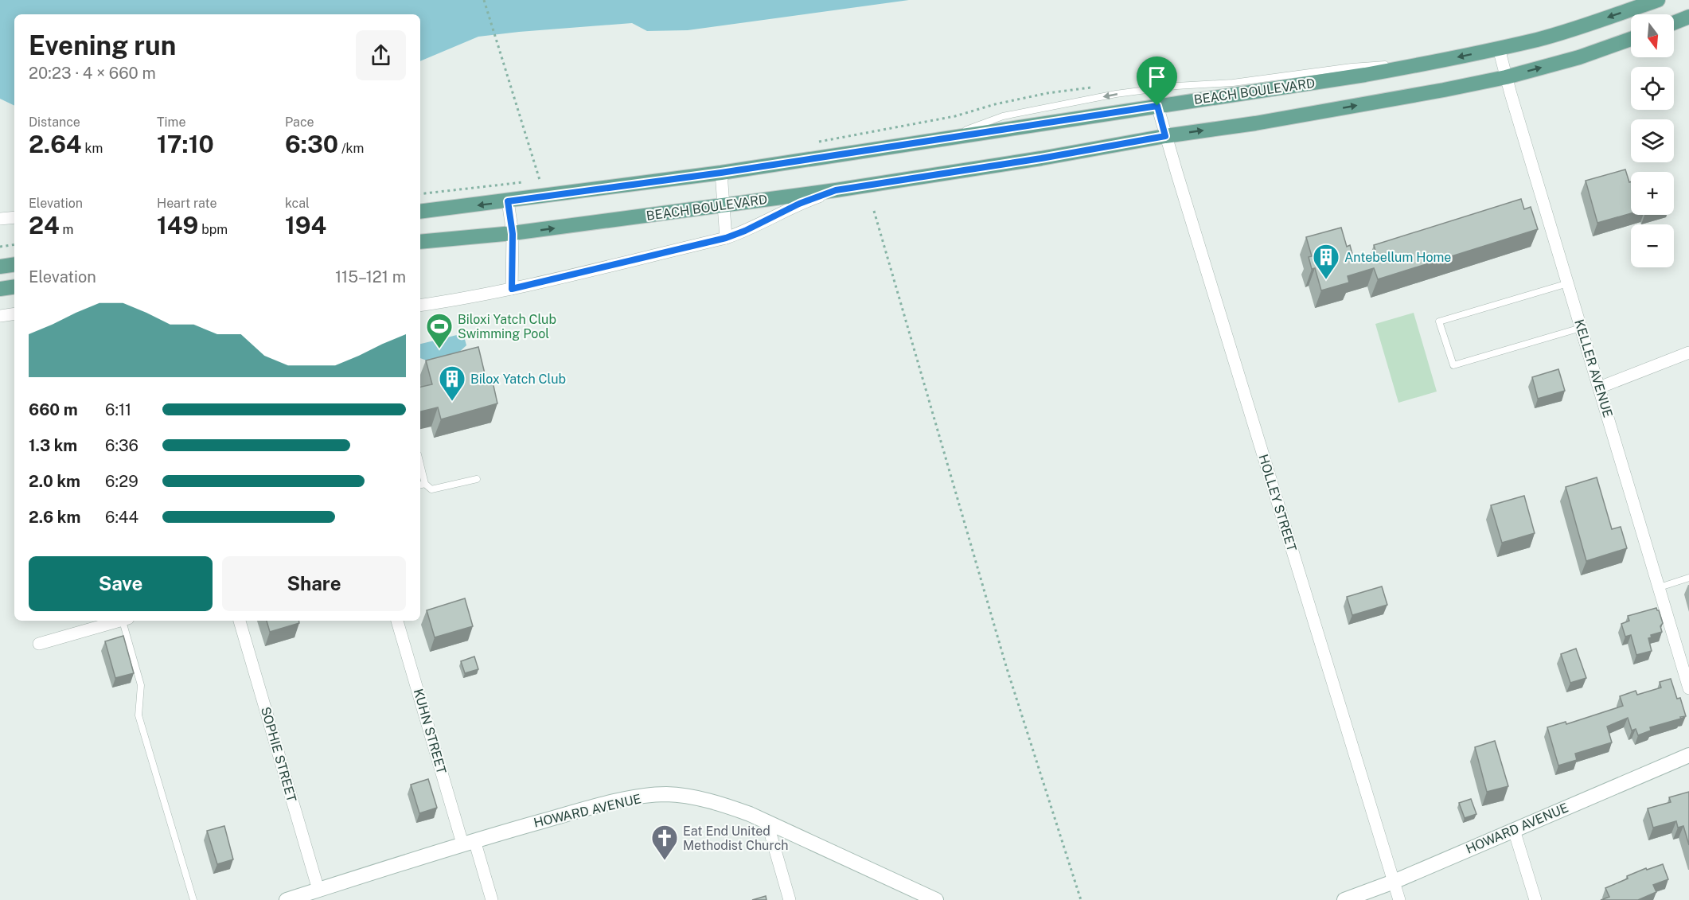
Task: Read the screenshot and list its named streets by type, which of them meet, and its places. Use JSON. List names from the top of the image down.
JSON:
{
  "streets": {
    "main road": ["BEACH BOULEVARD", "HOWARD AVENUE"],
    "street": [
      "KELLER AVENUE",
      "HOLLEY STREET",
      "KUHN STREET",
      "SOPHIE STREET"
    ]
  },
  "crossings": [
    ["BEACH BOULEVARD", "KELLER AVENUE"],
    ["BEACH BOULEVARD", "HOLLEY STREET"],
    ["HOLLEY STREET", "HOWARD AVENUE"],
    ["KUHN STREET", "HOWARD AVENUE"],
    ["SOPHIE STREET", "HOWARD AVENUE"]
  ],
  "places": {
    "building": ["Antebellum Home", "Bilox Yatch Club"],
    "sports": ["Biloxi Yatch Club Swimming Pool"],
    "church": ["Eat End United Methodist Church"]
  },
  "north": "bottom",
  "page": {
    "map_buttons": ["+", "−"],
    "heading": ["Evening run", "20:23 · 4 × 660 m"],
    "stats": [
      ["Distance", "2.64 km"],
      ["Time", "17:10"],
      ["Pace", "6:30 /km"],
      ["Elevation", "24 m"],
      ["Heart rate", "149 bpm"],
      ["kcal", "194"]
    ],
    "chart": ["Elevation", "115–121 m"],
    "list": [
      {
        "name": "660 m",
        "note": "6:11"
      },
      {
        "name": "1.3 km",
        "note": "6:36"
      },
      {
        "name": "2.0 km",
        "note": "6:29"
      },
      {
        "name": "2.6 km",
        "note": "6:44"
      }
    ],
    "buttons": ["Save", "Share"]
  }
}
